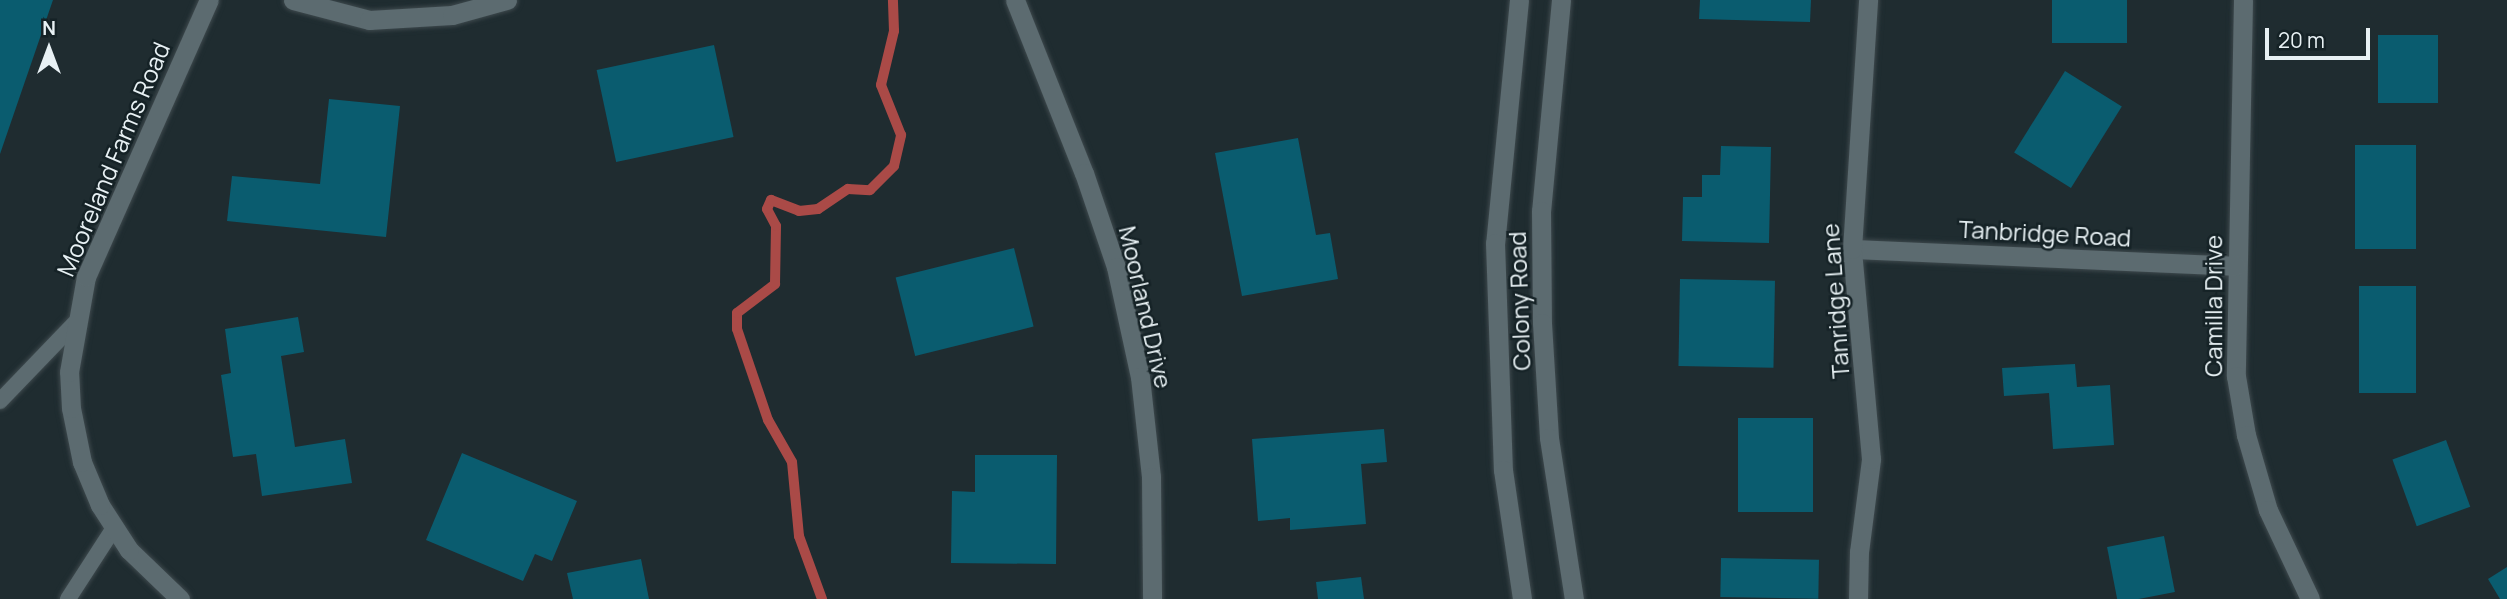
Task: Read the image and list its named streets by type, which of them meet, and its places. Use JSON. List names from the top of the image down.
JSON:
{
  "streets": {
    "street": [
      "Mooreland Farms Road",
      "Tanbridge Road",
      "Colony Road",
      "Tanridge Lane",
      "Camilla Drive",
      "Moorland Drive"
    ]
  },
  "crossings": [
    ["Tanbridge Road", "Tanridge Lane"],
    ["Tanbridge Road", "Camilla Drive"]
  ],
  "scale_bar": "20 m",
  "north": "top"
}
